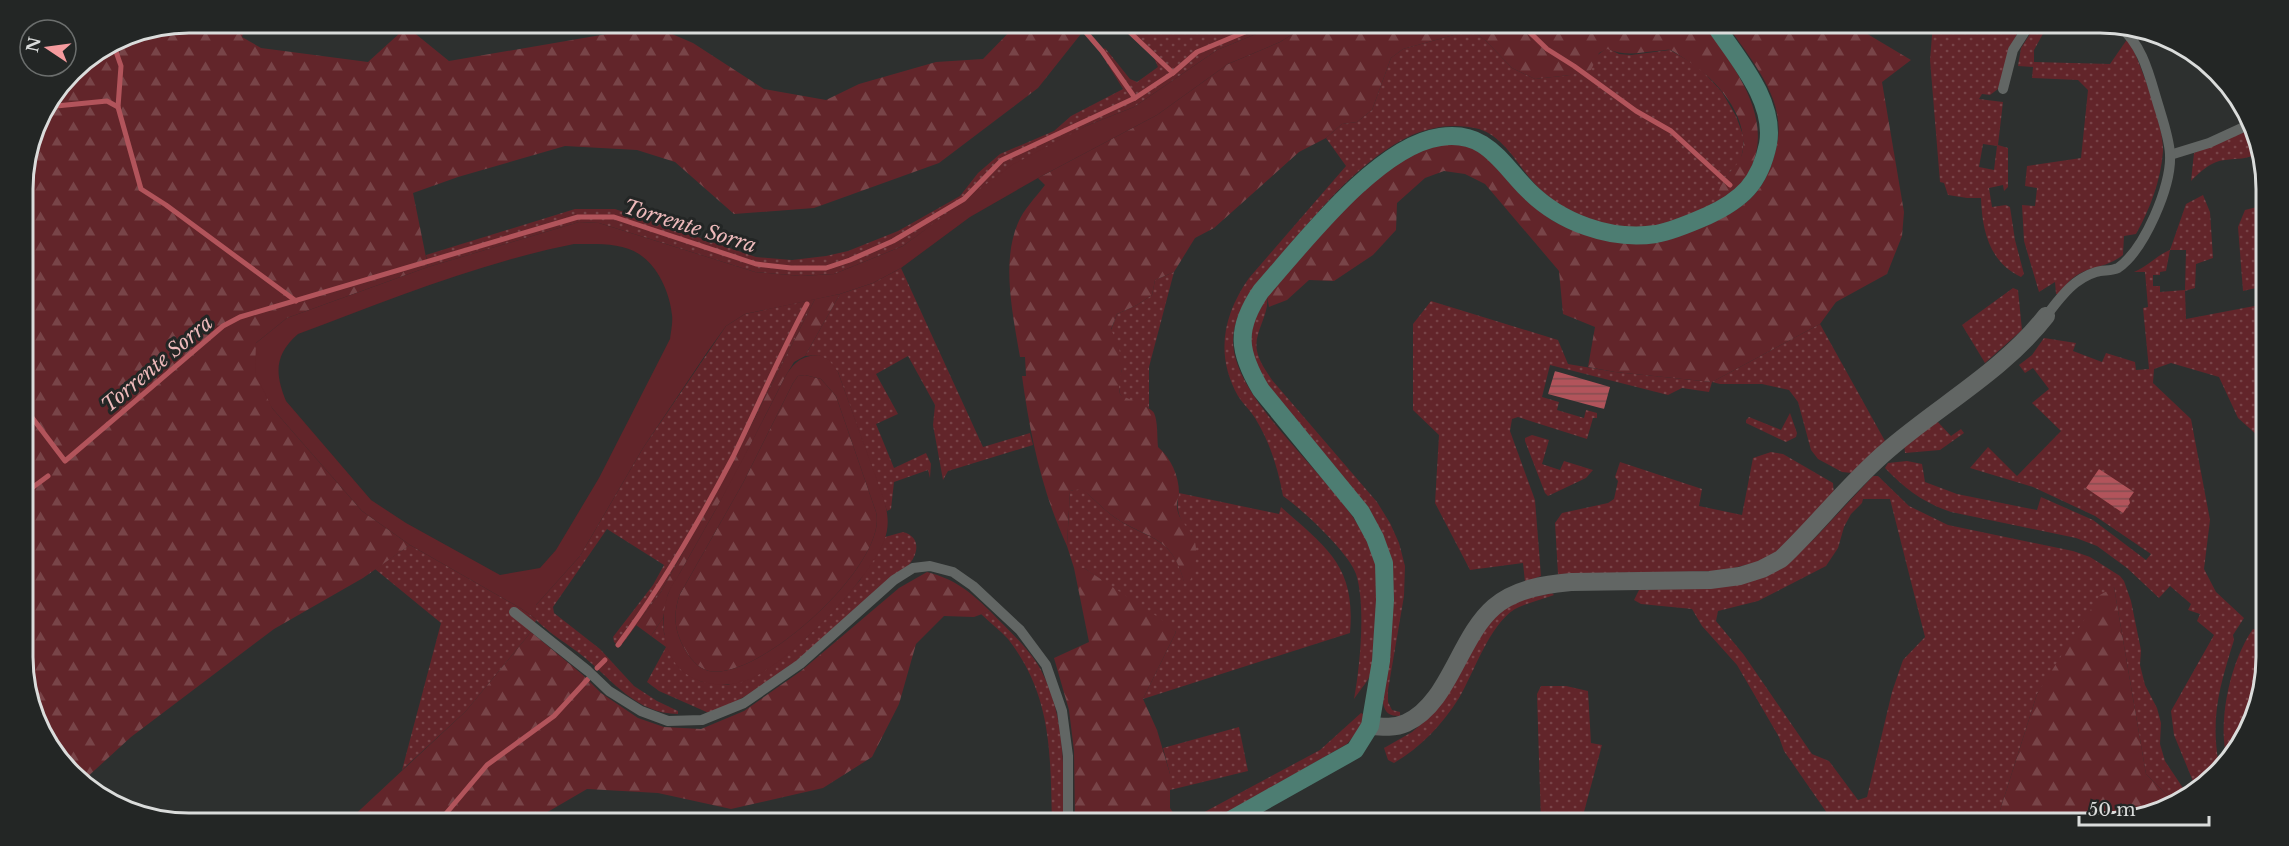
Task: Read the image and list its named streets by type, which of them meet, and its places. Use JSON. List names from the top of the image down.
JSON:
{
  "water": ["Torrente Sorra"],
  "scale_bar": "50 m",
  "north": "left"
}
